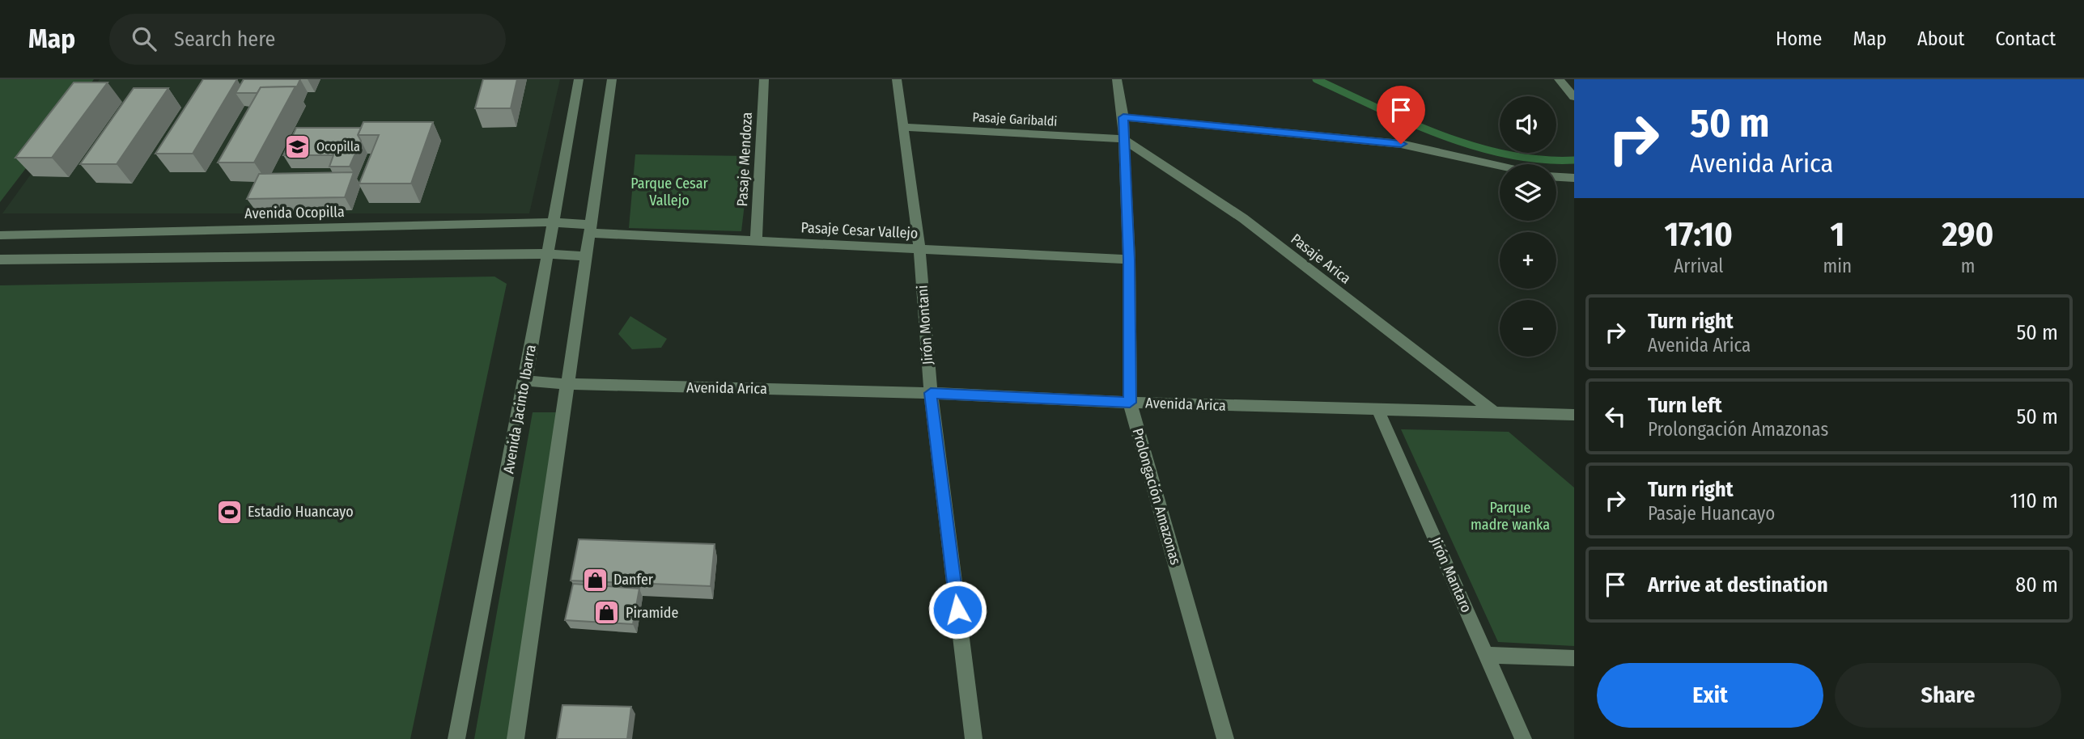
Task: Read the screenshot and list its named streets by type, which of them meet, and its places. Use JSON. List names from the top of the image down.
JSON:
{
  "streets": {
    "street": [
      "Pasaje Garibaldi",
      "Pasaje Mendoza",
      "Avenida Ocopilla",
      "Pasaje Cesar Vallejo",
      "Pasaje Arica",
      "Jirón Montani",
      "Avenida Arica",
      "Avenida Jacinto Ibarra",
      "Prolongación Amazonas",
      "Jirón Mantaro"
    ]
  },
  "crossings": [
    ["Pasaje Garibaldi", "Pasaje Arica"],
    ["Pasaje Garibaldi", "Jirón Montani"],
    ["Pasaje Garibaldi", "Prolongación Amazonas"],
    ["Pasaje Mendoza", "Pasaje Cesar Vallejo"],
    ["Avenida Ocopilla", "Pasaje Cesar Vallejo"],
    ["Avenida Ocopilla", "Avenida Jacinto Ibarra"],
    ["Pasaje Cesar Vallejo", "Jirón Montani"],
    ["Pasaje Cesar Vallejo", "Prolongación Amazonas"],
    ["Pasaje Arica", "Avenida Arica"],
    ["Pasaje Arica", "Prolongación Amazonas"],
    ["Jirón Montani", "Avenida Arica"],
    ["Avenida Arica", "Avenida Jacinto Ibarra"],
    ["Avenida Arica", "Prolongación Amazonas"],
    ["Avenida Arica", "Jirón Mantaro"]
  ],
  "parks": ["Parque Cesar Vallejo", "Parque madre wanka"],
  "places": {
    "school or university": ["Ocopilla"],
    "sports": ["Estadio Huancayo"],
    "shop": ["Danfer", "Piramide"]
  },
  "page": {
    "header": "Map",
    "search": "Search here",
    "nav": [
      "Home",
      "Map",
      "About",
      "Contact"
    ],
    "turn": ["50 m", "Avenida Arica"],
    "map_buttons": ["+", "−"],
    "eta": [
      "17:10",
      "Arrival",
      "1",
      "min",
      "290",
      "m"
    ],
    "list": [
      {
        "name": "Turn right",
        "note": "Avenida Arica",
        "value": "50 m"
      },
      {
        "name": "Turn left",
        "note": "Prolongación Amazonas",
        "value": "50 m"
      },
      {
        "name": "Turn right",
        "note": "Pasaje Huancayo",
        "value": "110 m"
      },
      {
        "name": "Arrive at destination",
        "value": "80 m"
      }
    ],
    "buttons": ["Exit", "Share"]
  }
}
